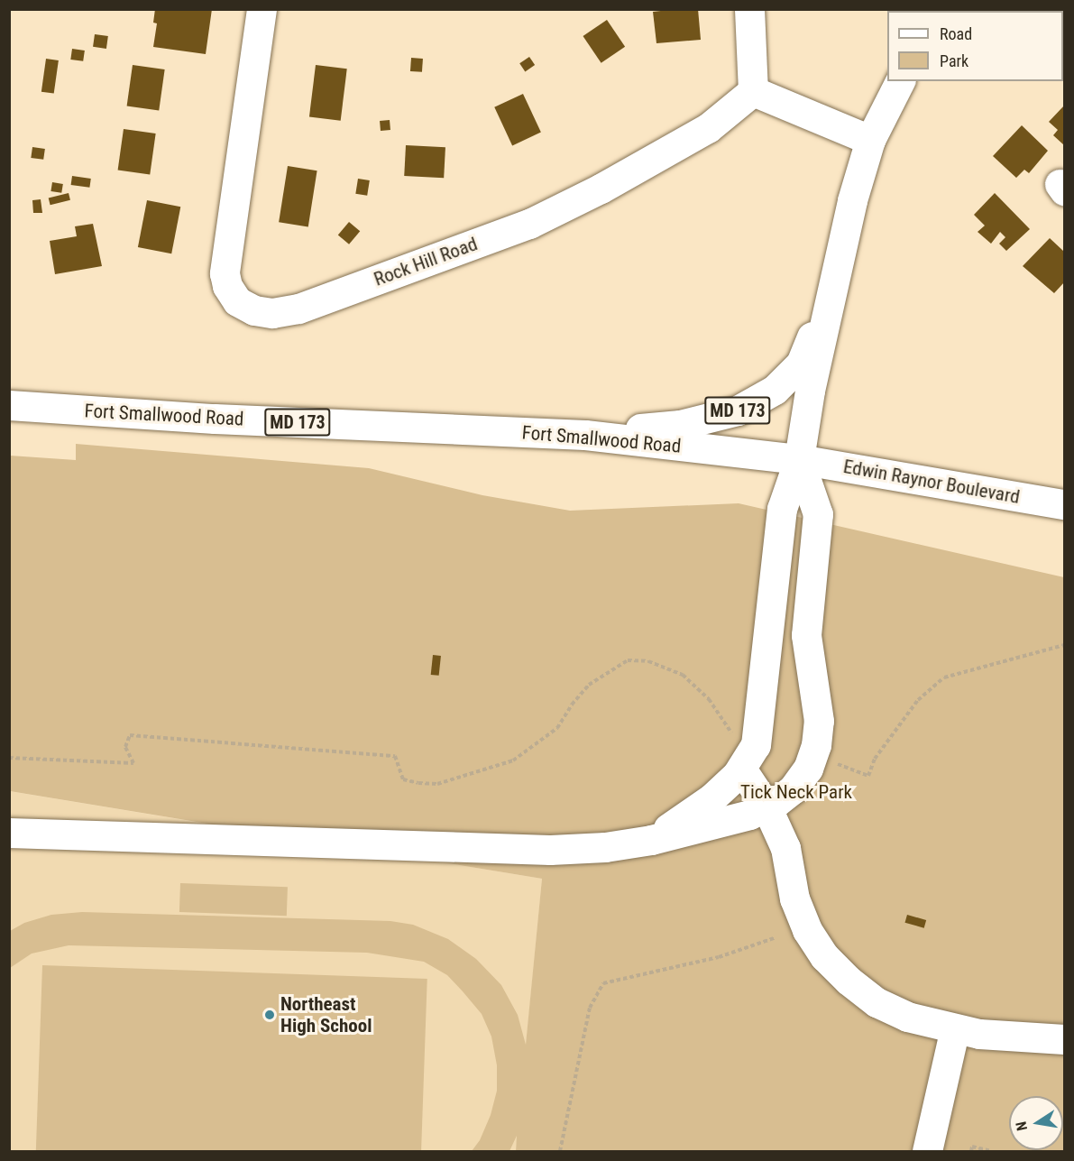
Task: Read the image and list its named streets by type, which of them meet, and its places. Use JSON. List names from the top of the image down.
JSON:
{
  "streets": {
    "main road": [
      "Rock Hill Road",
      "MD 173",
      "Fort Smallwood Road",
      "Edwin Raynor Boulevard"
    ]
  },
  "crossings": [
    ["MD 173", "Fort Smallwood Road"],
    ["MD 173", "Edwin Raynor Boulevard"],
    ["Fort Smallwood Road", "Edwin Raynor Boulevard"]
  ],
  "parks": ["Tick Neck Park"],
  "places": ["Northeast High School"],
  "legend": ["Road", "Park"],
  "north": "left"
}
